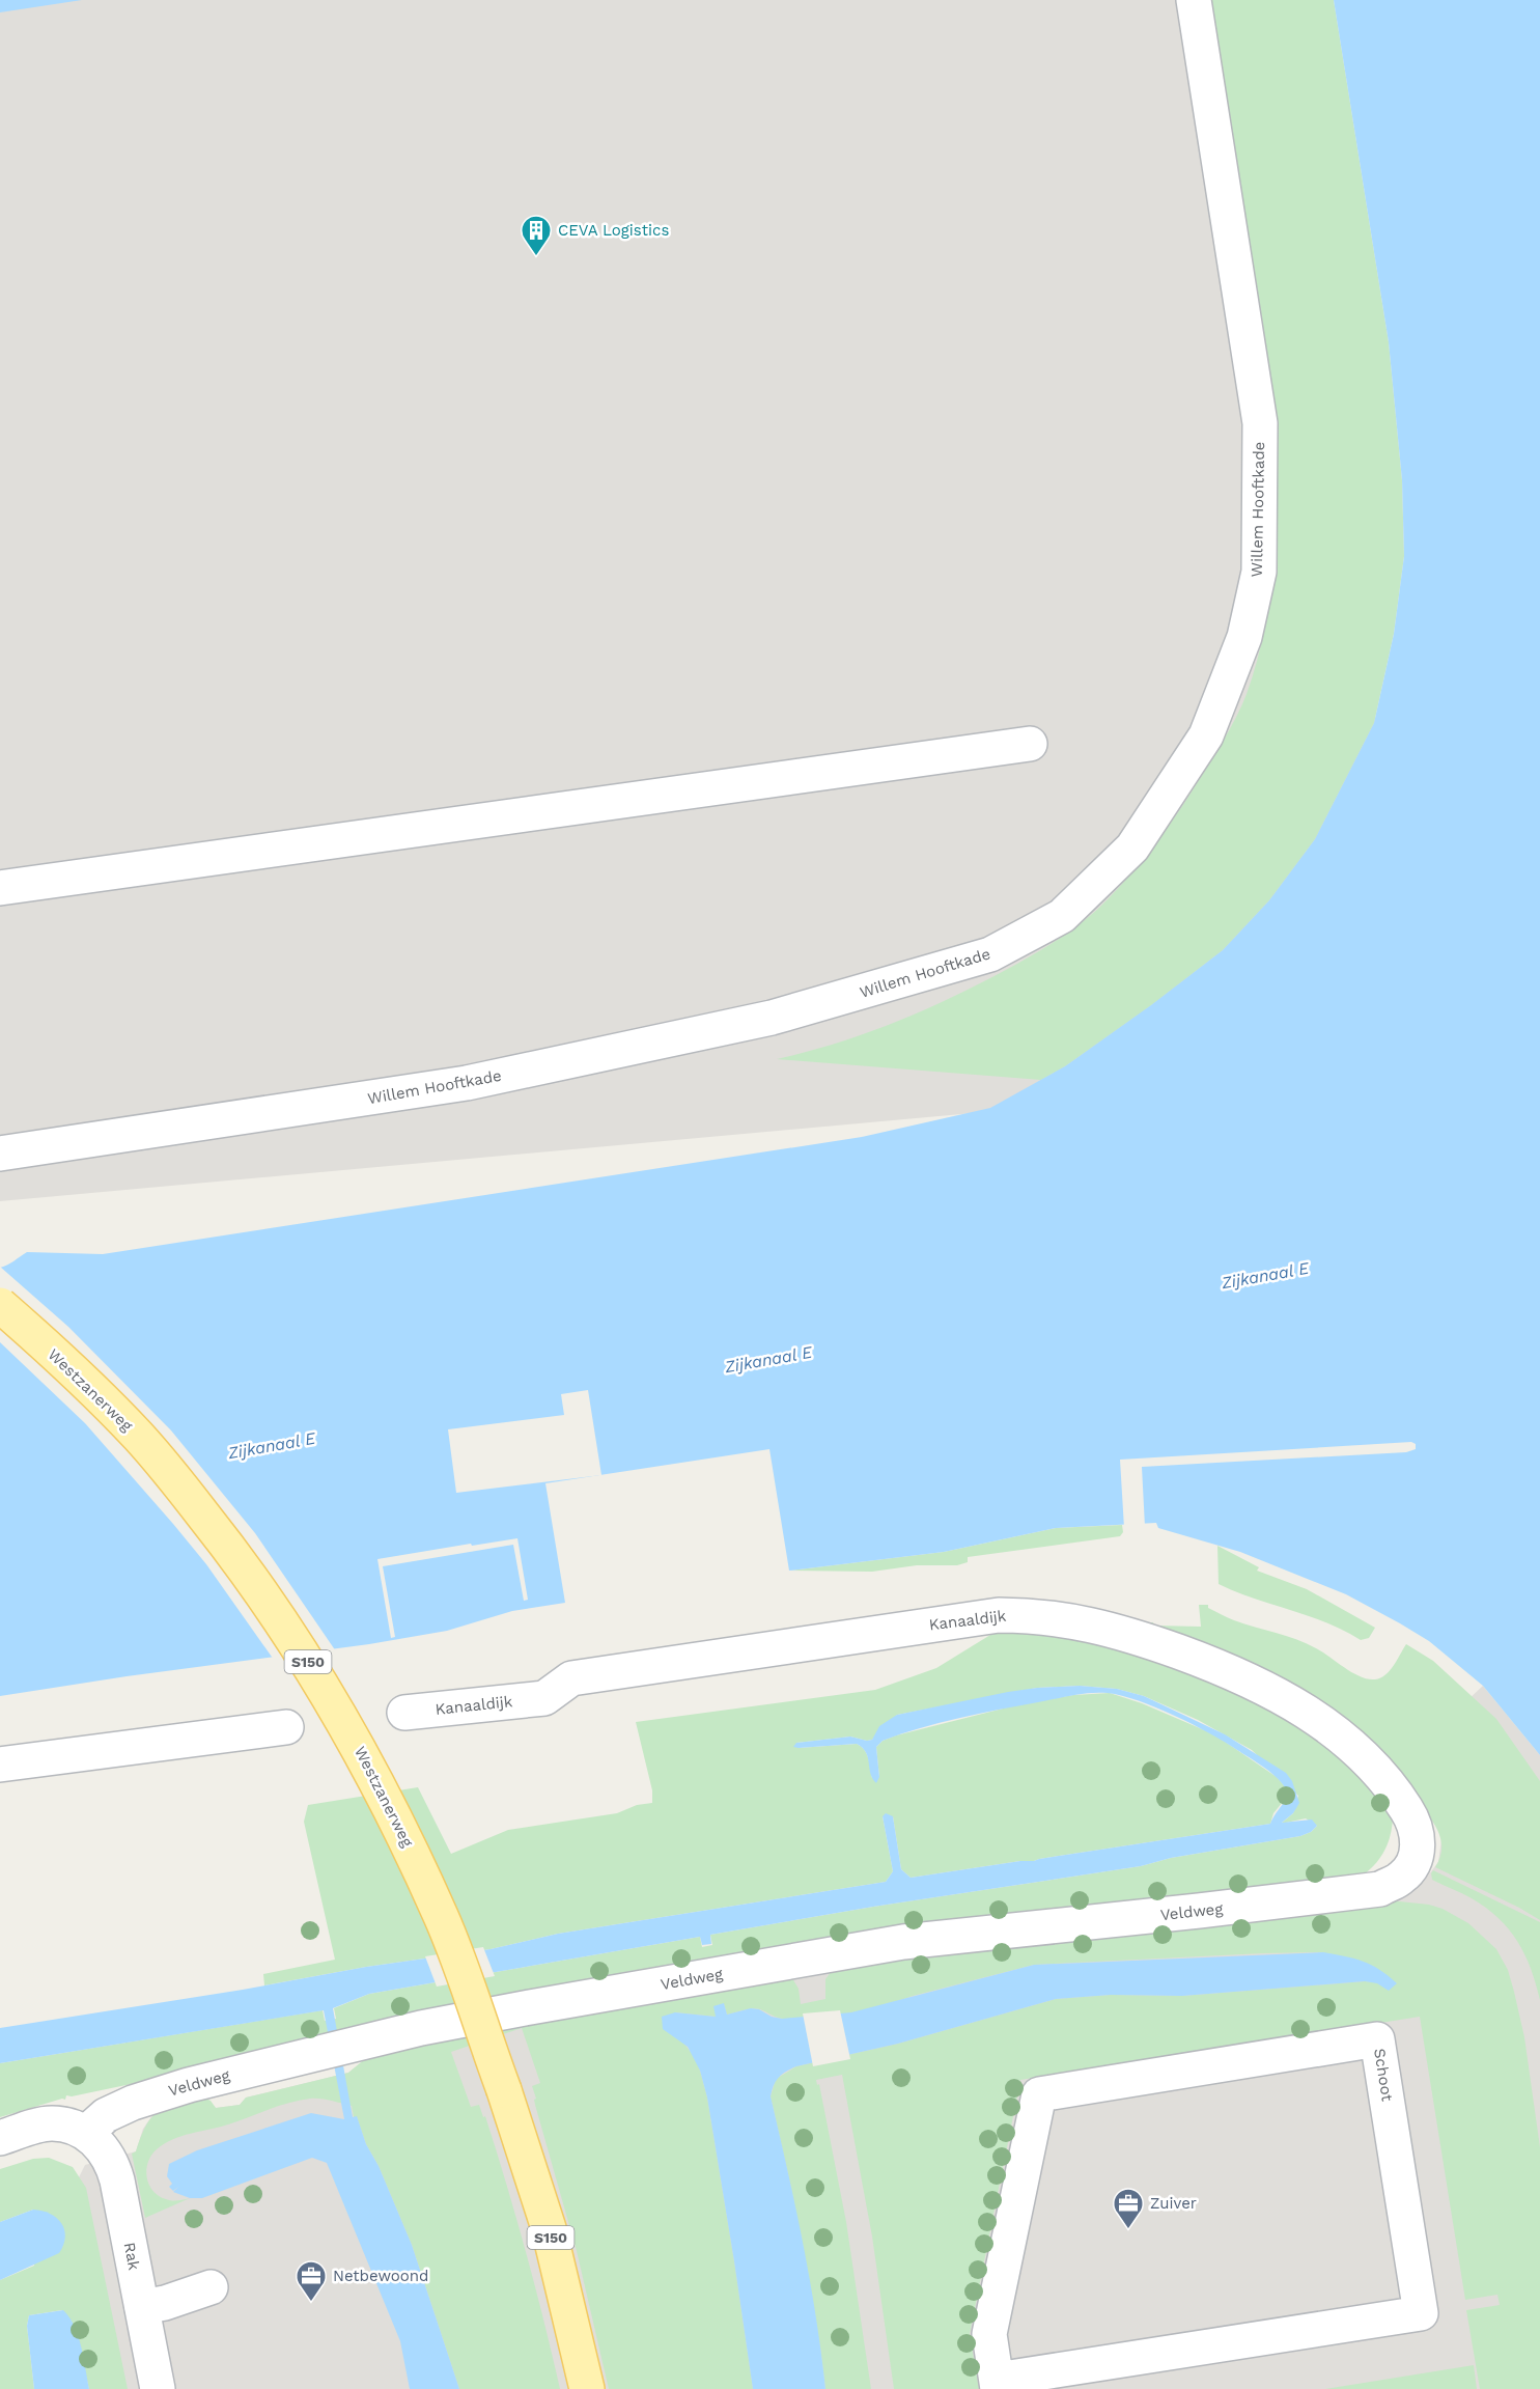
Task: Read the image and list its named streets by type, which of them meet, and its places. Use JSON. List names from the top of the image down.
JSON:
{
  "streets": {
    "main road": ["Westzanerweg", "S150"],
    "street": [
      "Willem Hooftkade",
      "Kanaaldijk",
      "Veldweg",
      "Schoot",
      "Rak"
    ]
  },
  "crossings": [
    ["Kanaaldijk", "Veldweg"],
    ["Veldweg", "Rak"]
  ],
  "water": ["Zijkanaal E"],
  "places": {
    "building": ["CEVA Logistics"],
    "office": ["Zuiver", "Netbewoond"]
  }
}
